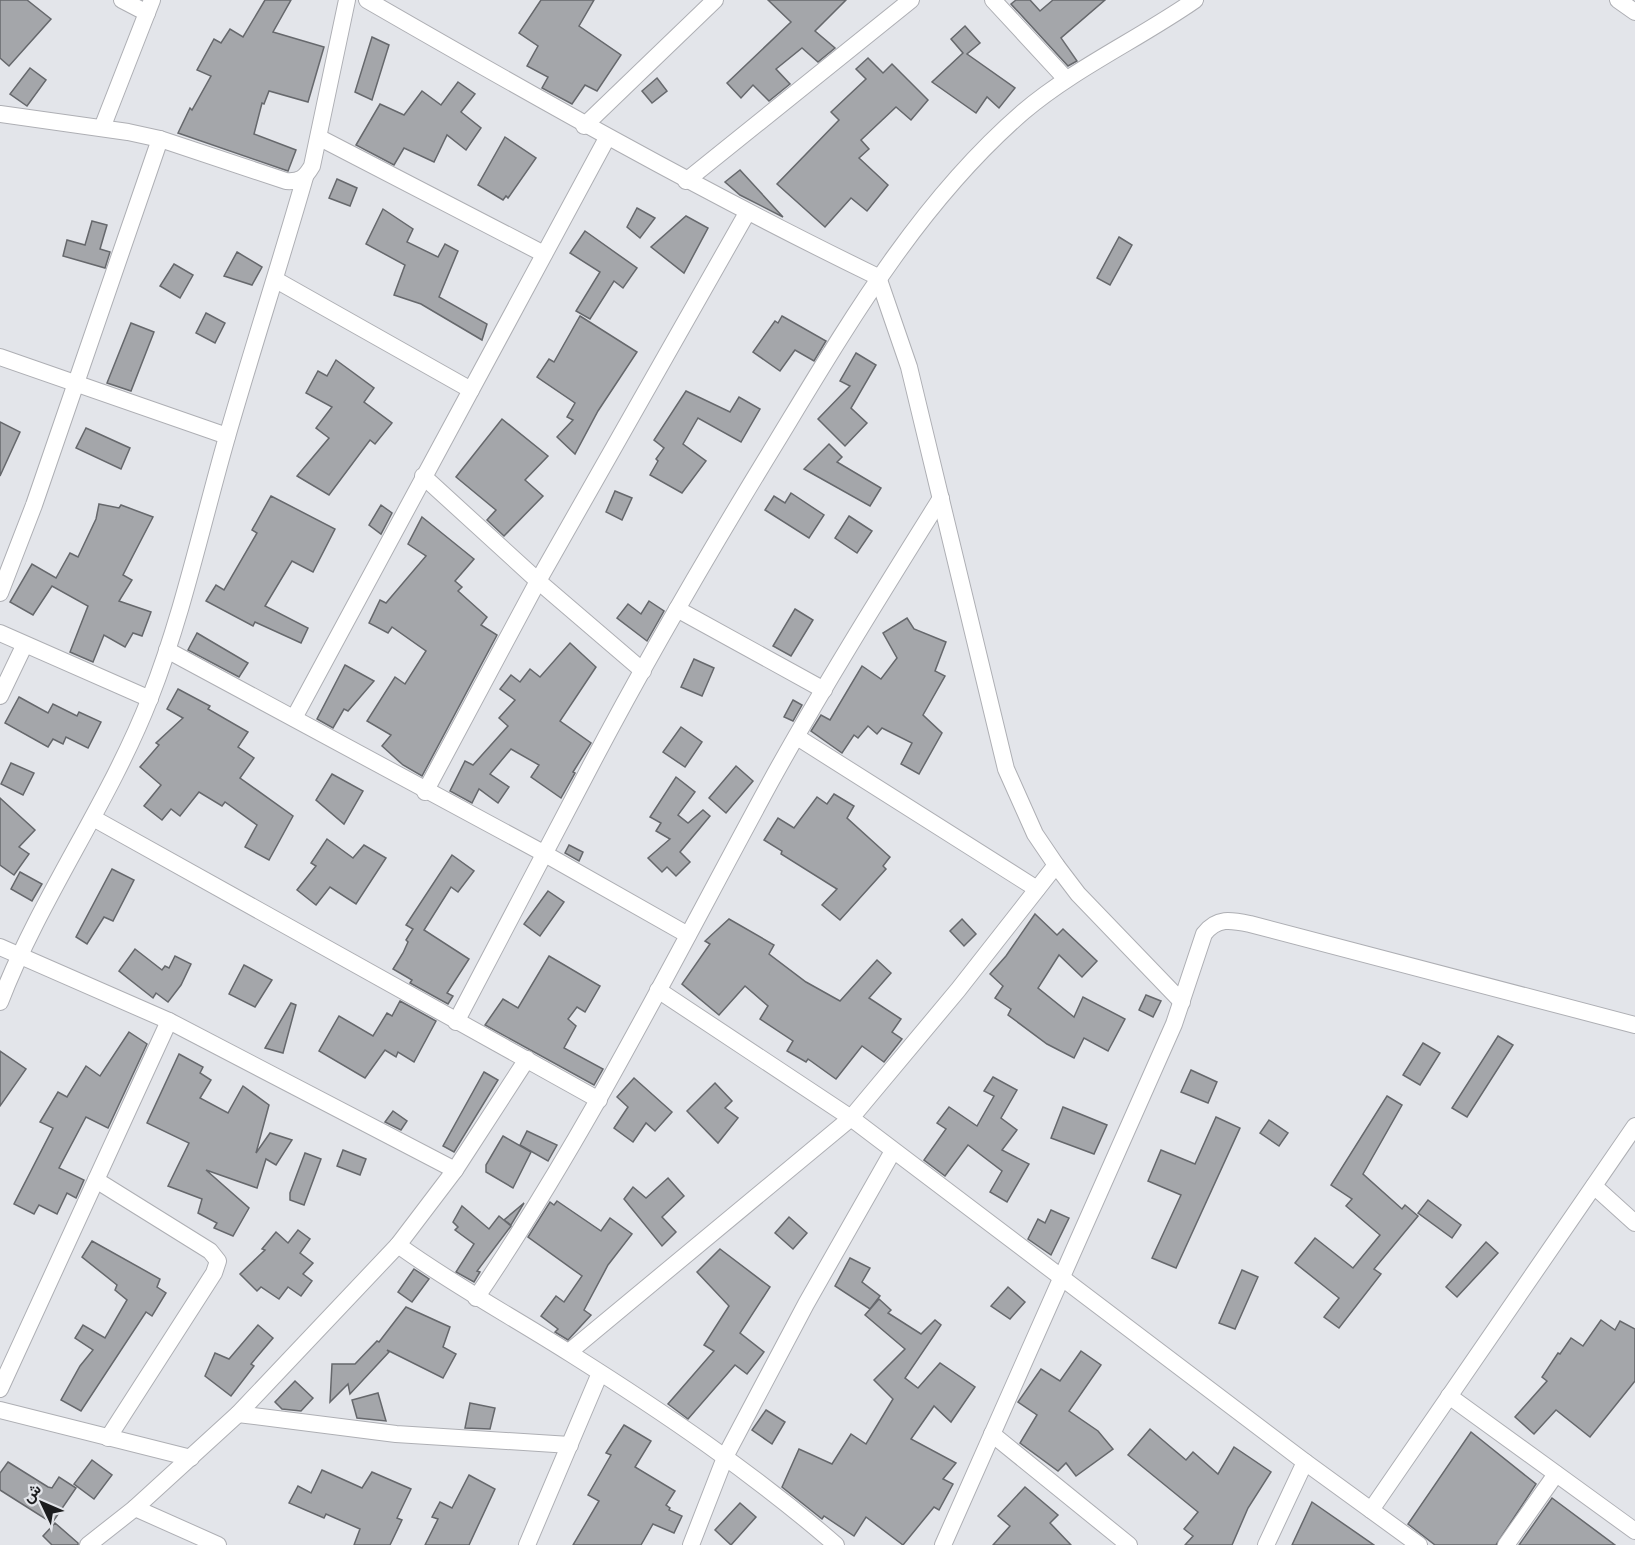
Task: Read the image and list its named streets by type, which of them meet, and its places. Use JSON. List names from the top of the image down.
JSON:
{
  "north": "top left"
}
